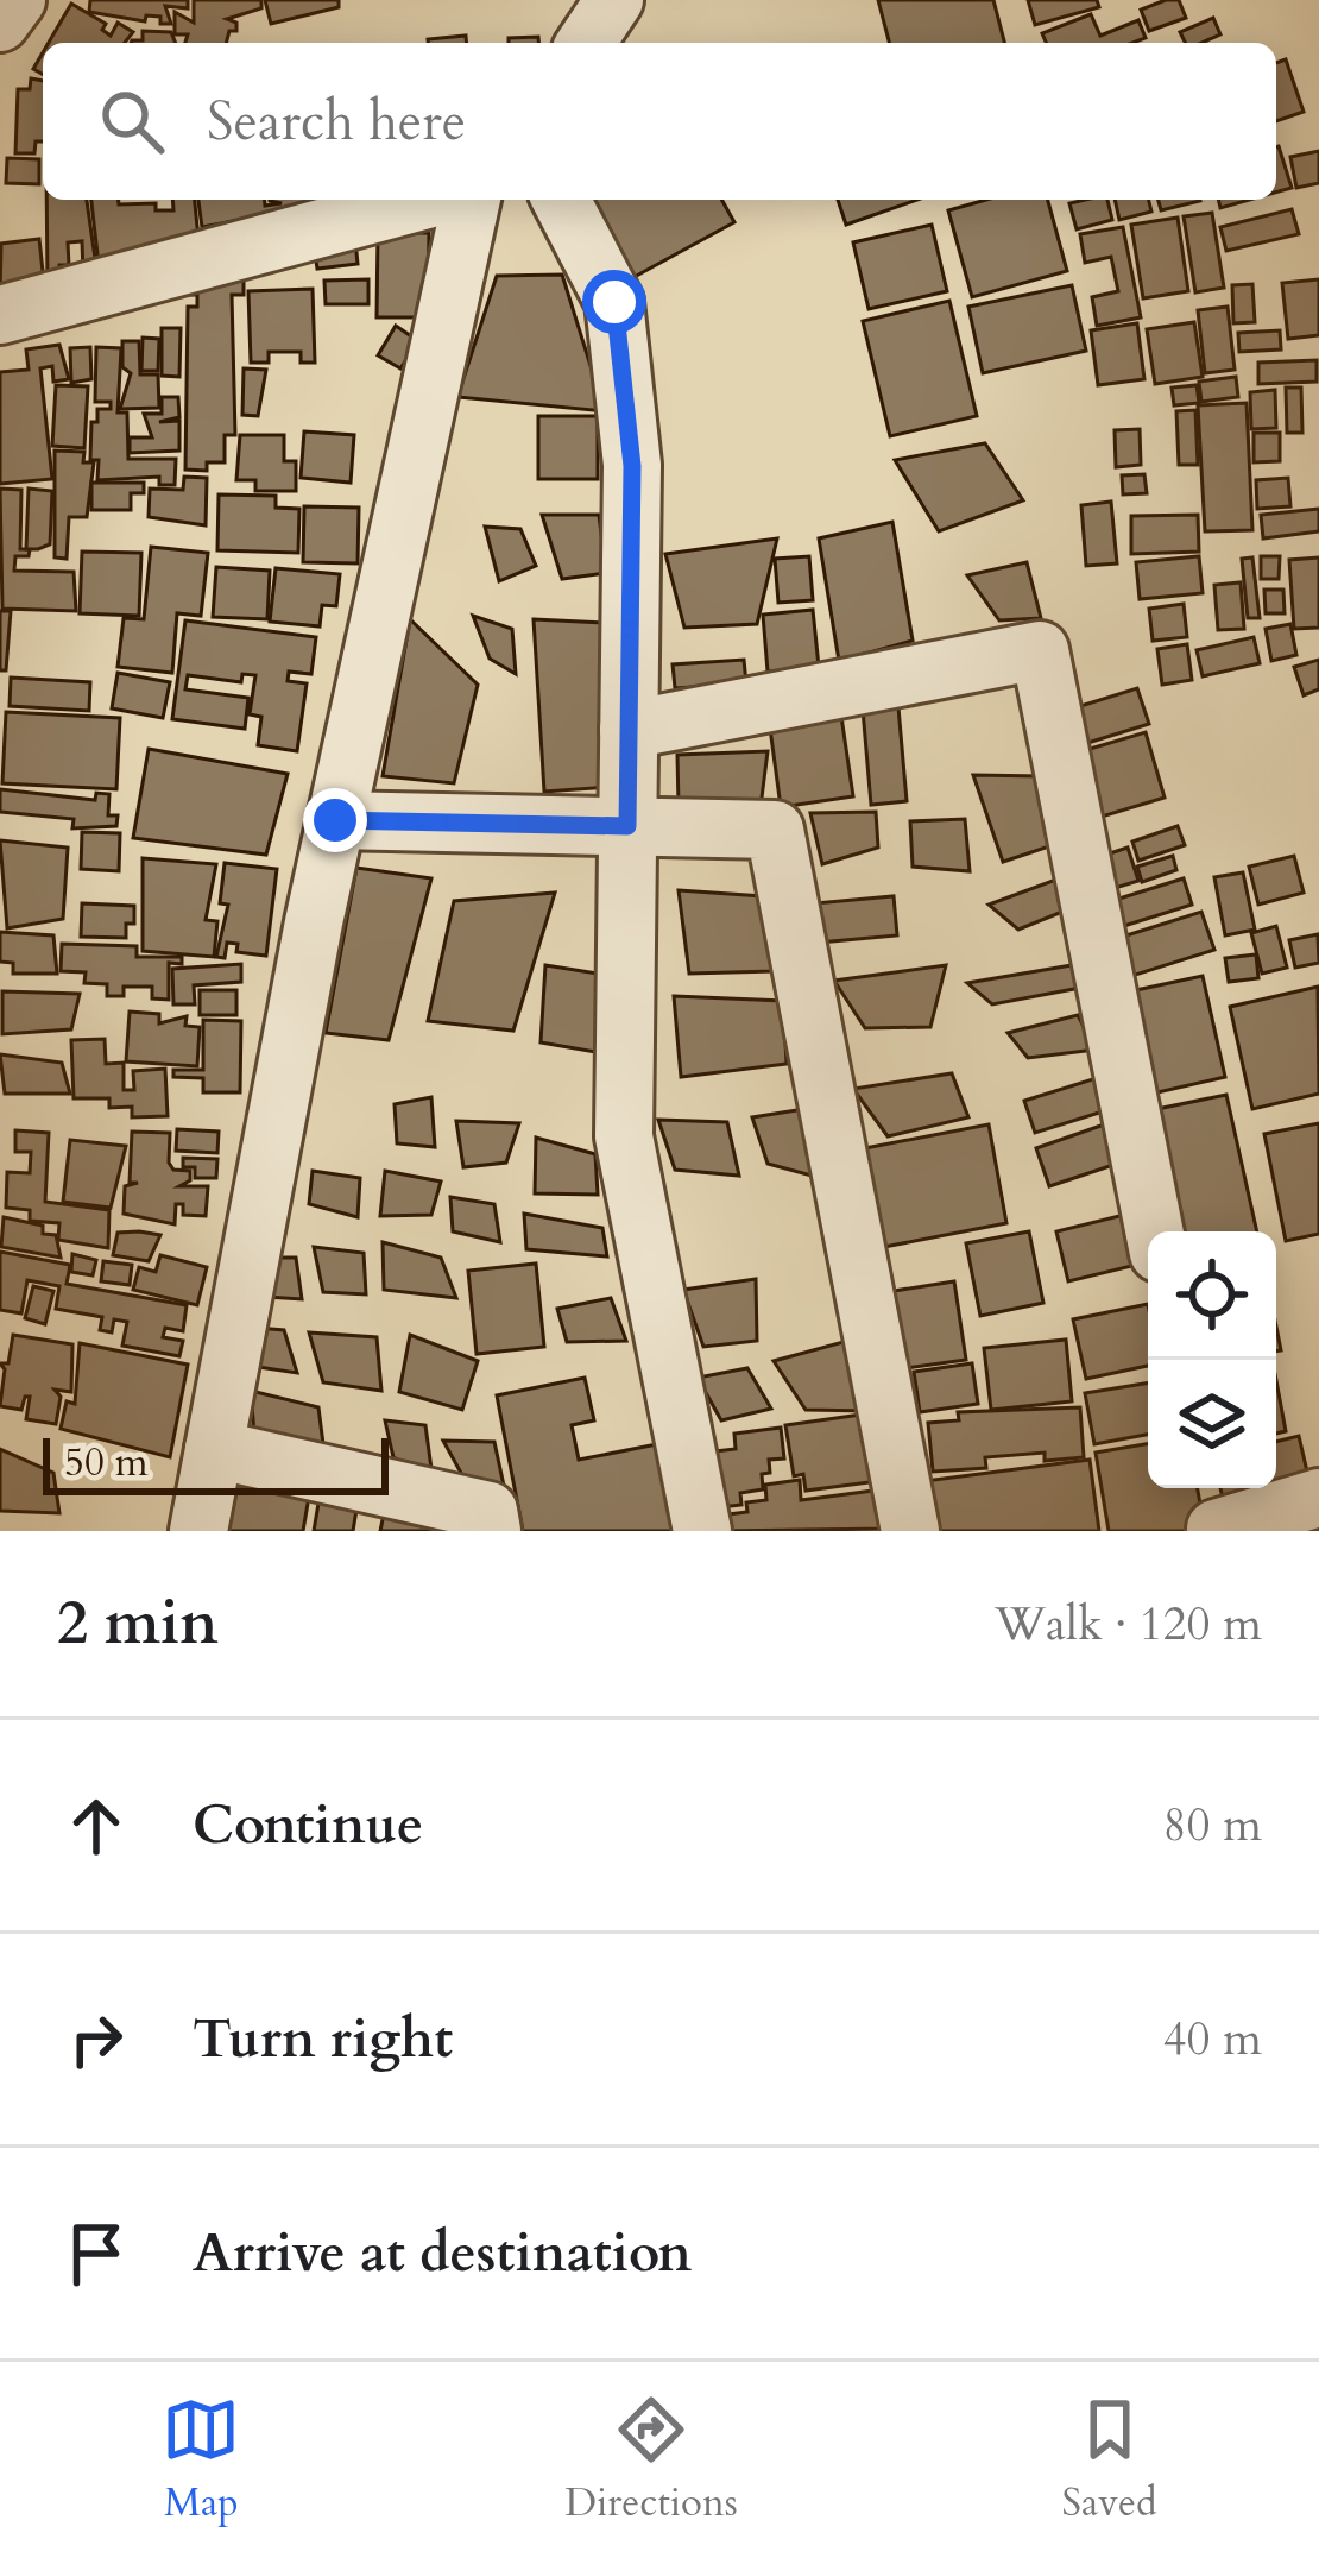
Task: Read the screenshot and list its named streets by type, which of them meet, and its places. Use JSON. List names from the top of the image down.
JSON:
{
  "scale_bar": "50 m",
  "page": {
    "search": "Search here",
    "scale": "50 m",
    "heading": ["2 min", "Walk · 120 m"],
    "list": [
      ["Continue", "80 m"],
      ["Turn right", "40 m"],
      "Arrive at destination"
    ],
    "nav": ["Map", "Directions", "Saved"]
  }
}
